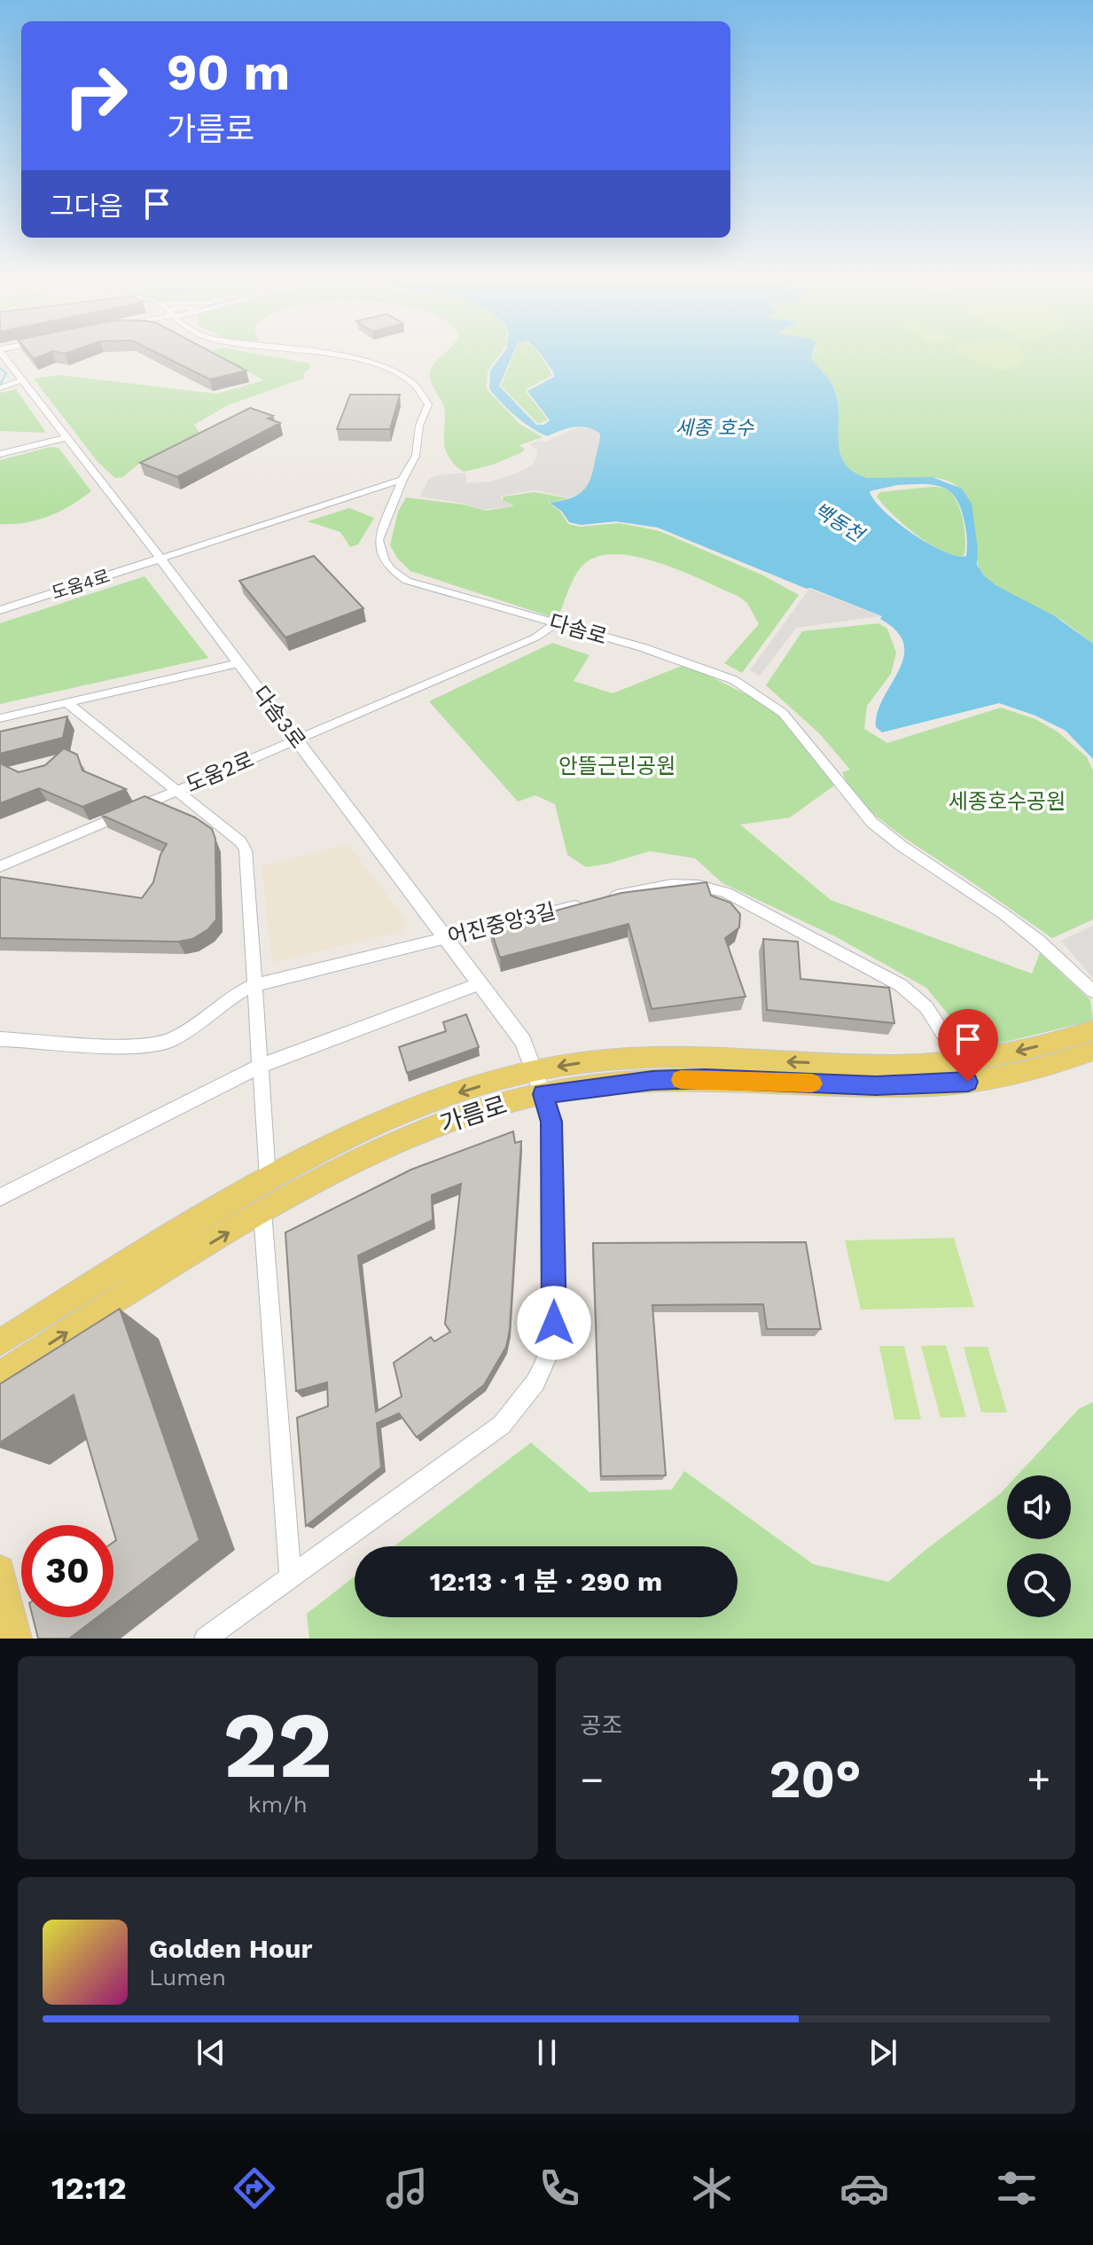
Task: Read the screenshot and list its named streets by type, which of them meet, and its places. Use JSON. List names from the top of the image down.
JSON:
{
  "streets": {
    "main road": ["가름로"],
    "street": [
      "도움4로",
      "다솜로",
      "다솜3로",
      "도움2로",
      "어진중앙3길"
    ]
  },
  "crossings": [
    ["도움4로", "다솜3로"],
    ["다솜로", "도움2로"],
    ["다솜3로", "도움2로"],
    ["다솜3로", "어진중앙3길"],
    ["다솜3로", "가름로"],
    ["어진중앙3길", "가름로"]
  ],
  "water": ["세종 호수", "백동천"],
  "parks": ["안뜰근린공원", "세종호수공원"],
  "page": {
    "turn": ["90 m", "가름로"],
    "then": "그다음",
    "limit": "30",
    "trip": "12:13 · 1 분 · 290 m",
    "tile": [
      ["22", "km/h"],
      "공조"
    ],
    "heat": ["−", "20°", "+"],
    "song": ["Golden Hour", "Lumen"],
    "tabs": "12:12"
  }
}
